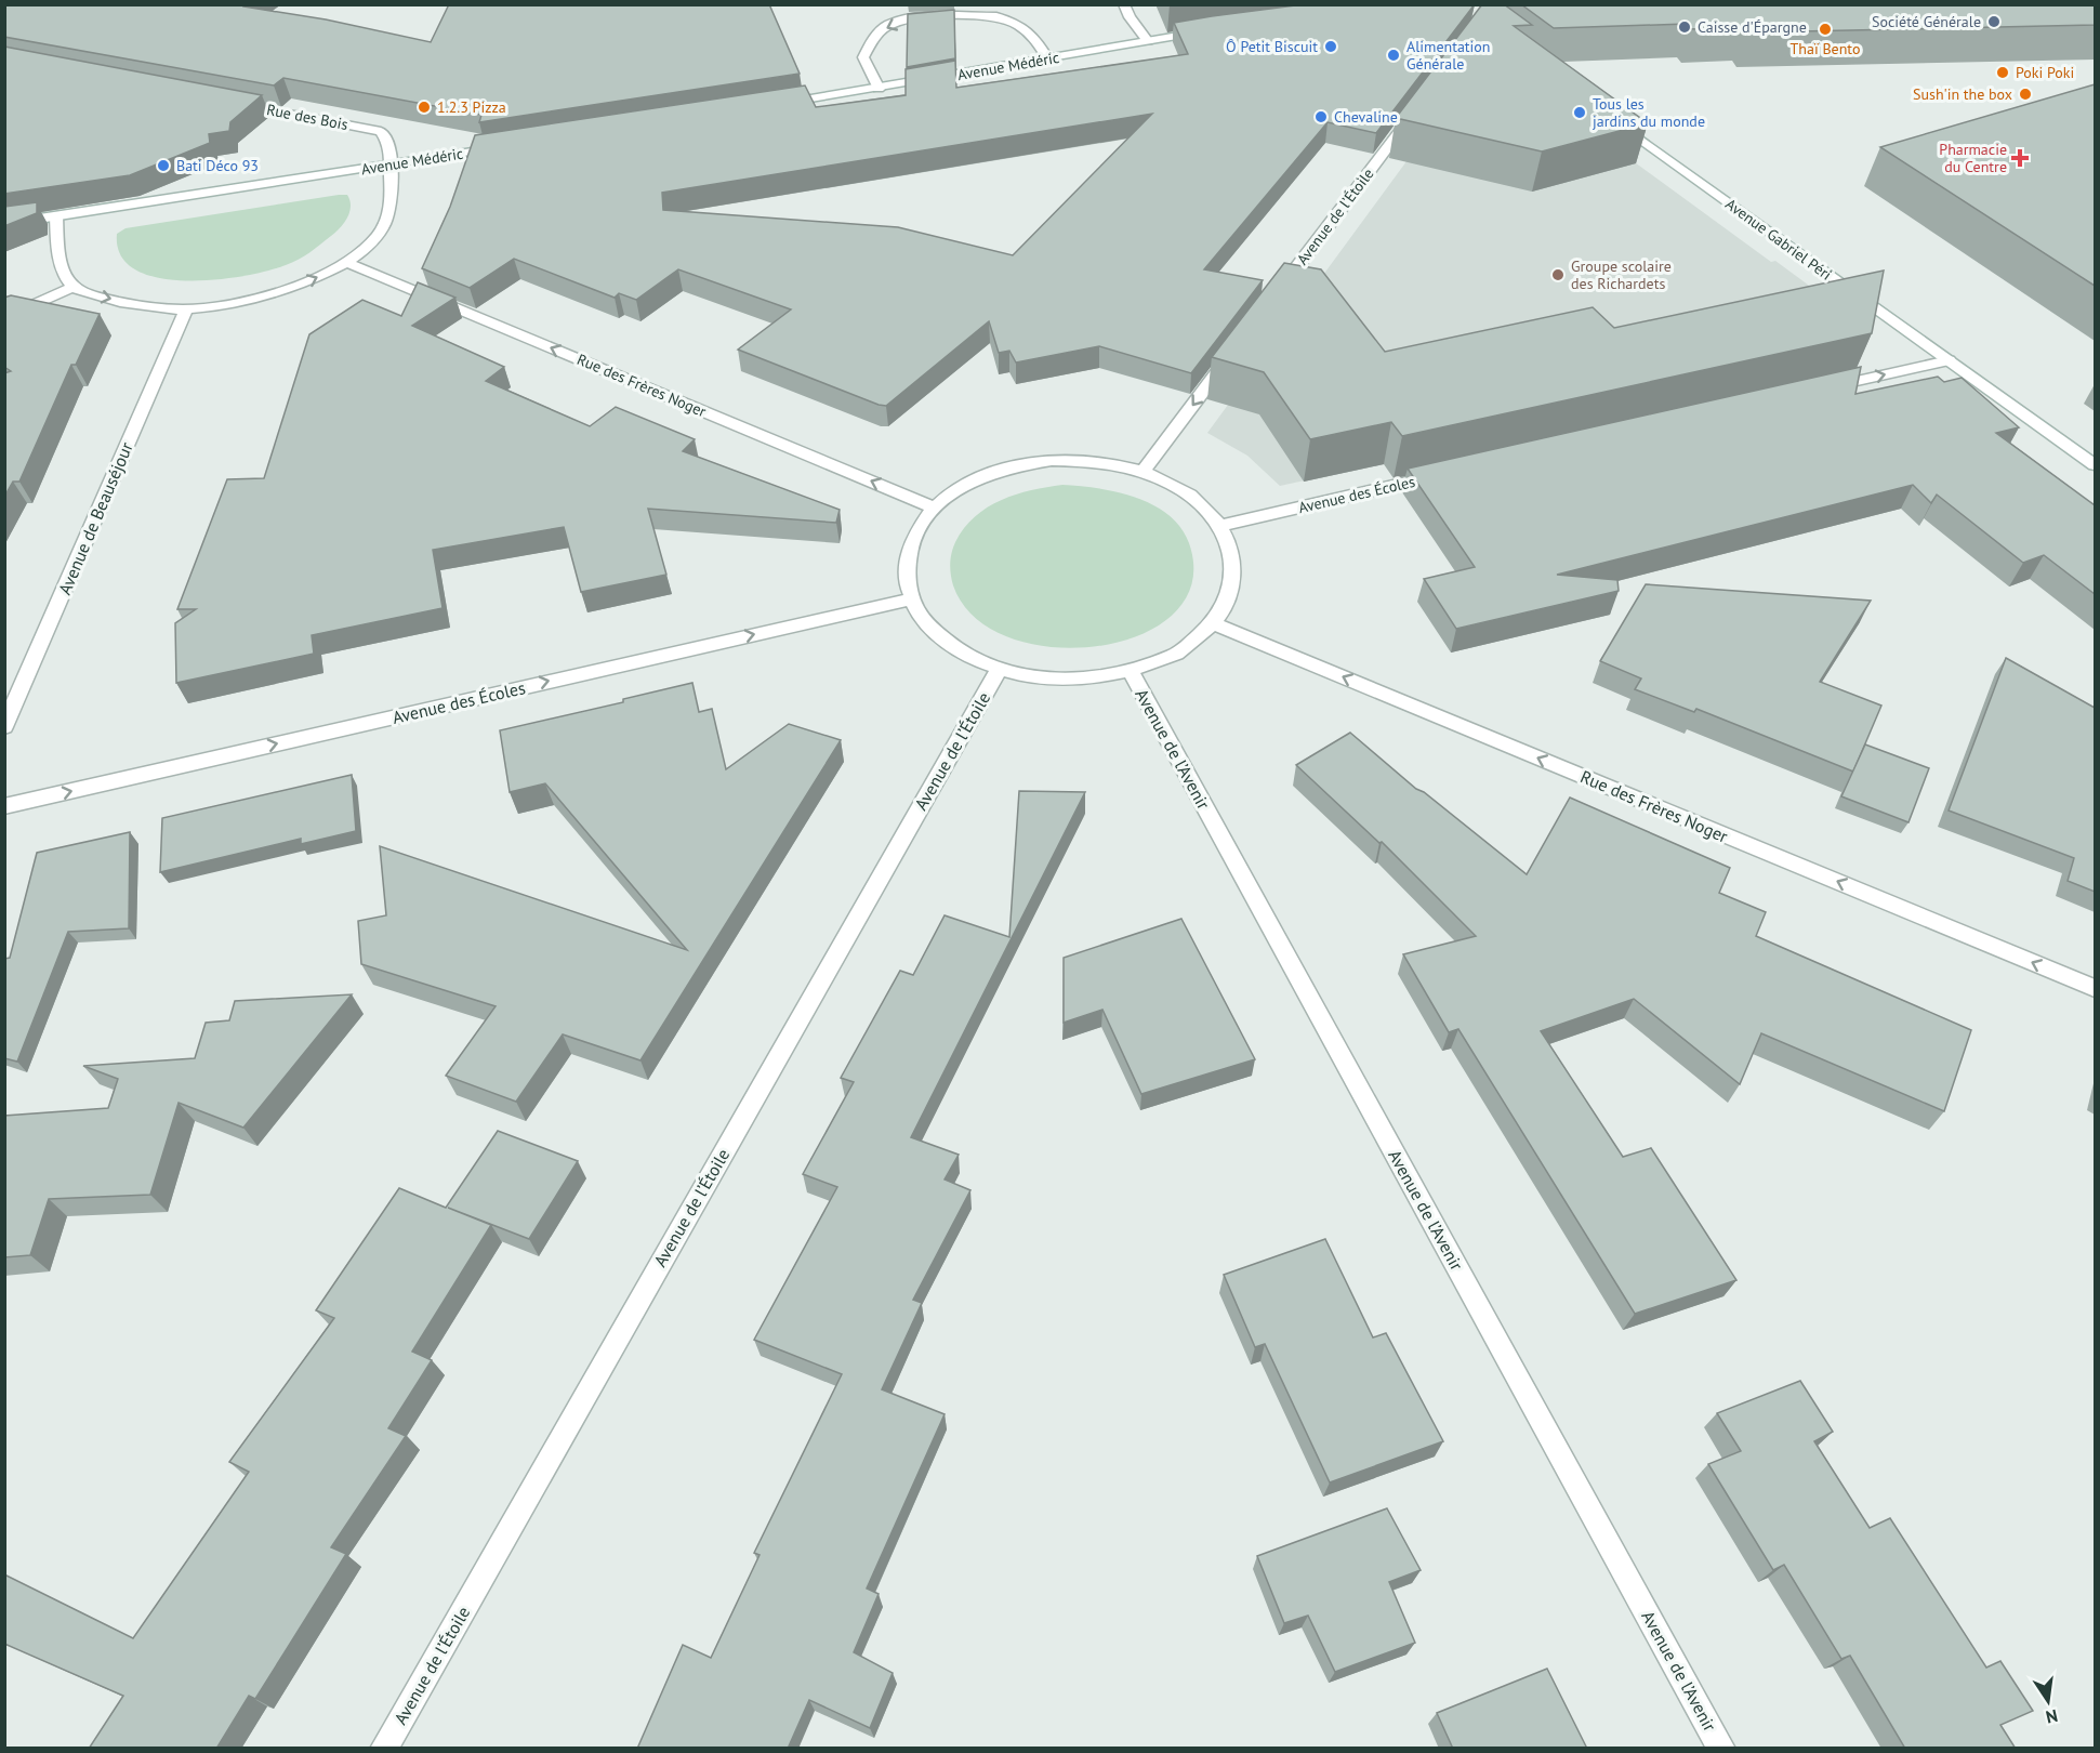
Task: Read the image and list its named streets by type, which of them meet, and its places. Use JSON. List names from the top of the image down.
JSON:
{
  "streets": {
    "street": [
      "Avenue Médéric",
      "Rue des Bois",
      "Avenue de l’Étoile",
      "Avenue Gabriel Péri",
      "Rue des Frères Noger",
      "Avenue des Écoles",
      "Avenue de Beauséjour",
      "Avenue de l’Avenir"
    ]
  },
  "crossings": [
    ["Avenue Médéric", "Rue des Bois"],
    ["Rue des Bois", "Rue des Frères Noger"],
    ["Rue des Bois", "Avenue de Beauséjour"]
  ],
  "one_way": ["Rue des Bois", "Rue des Frères Noger", "Avenue des Écoles"],
  "places": {
    "other": [
      "Société Générale",
      "Caisse d'Épargne",
      "Thaï Bento",
      "Ô Petit Biscuit",
      "Alimentation Générale",
      "Poki Poki",
      "Sush'in the box",
      "1.2.3 Pizza",
      "Tous les jardins du monde",
      "Chevaline",
      "Bati Déco 93",
      "Groupe scolaire des Richardets"
    ],
    "health": ["Pharmacie du Centre"]
  },
  "north": "bottom"
}
